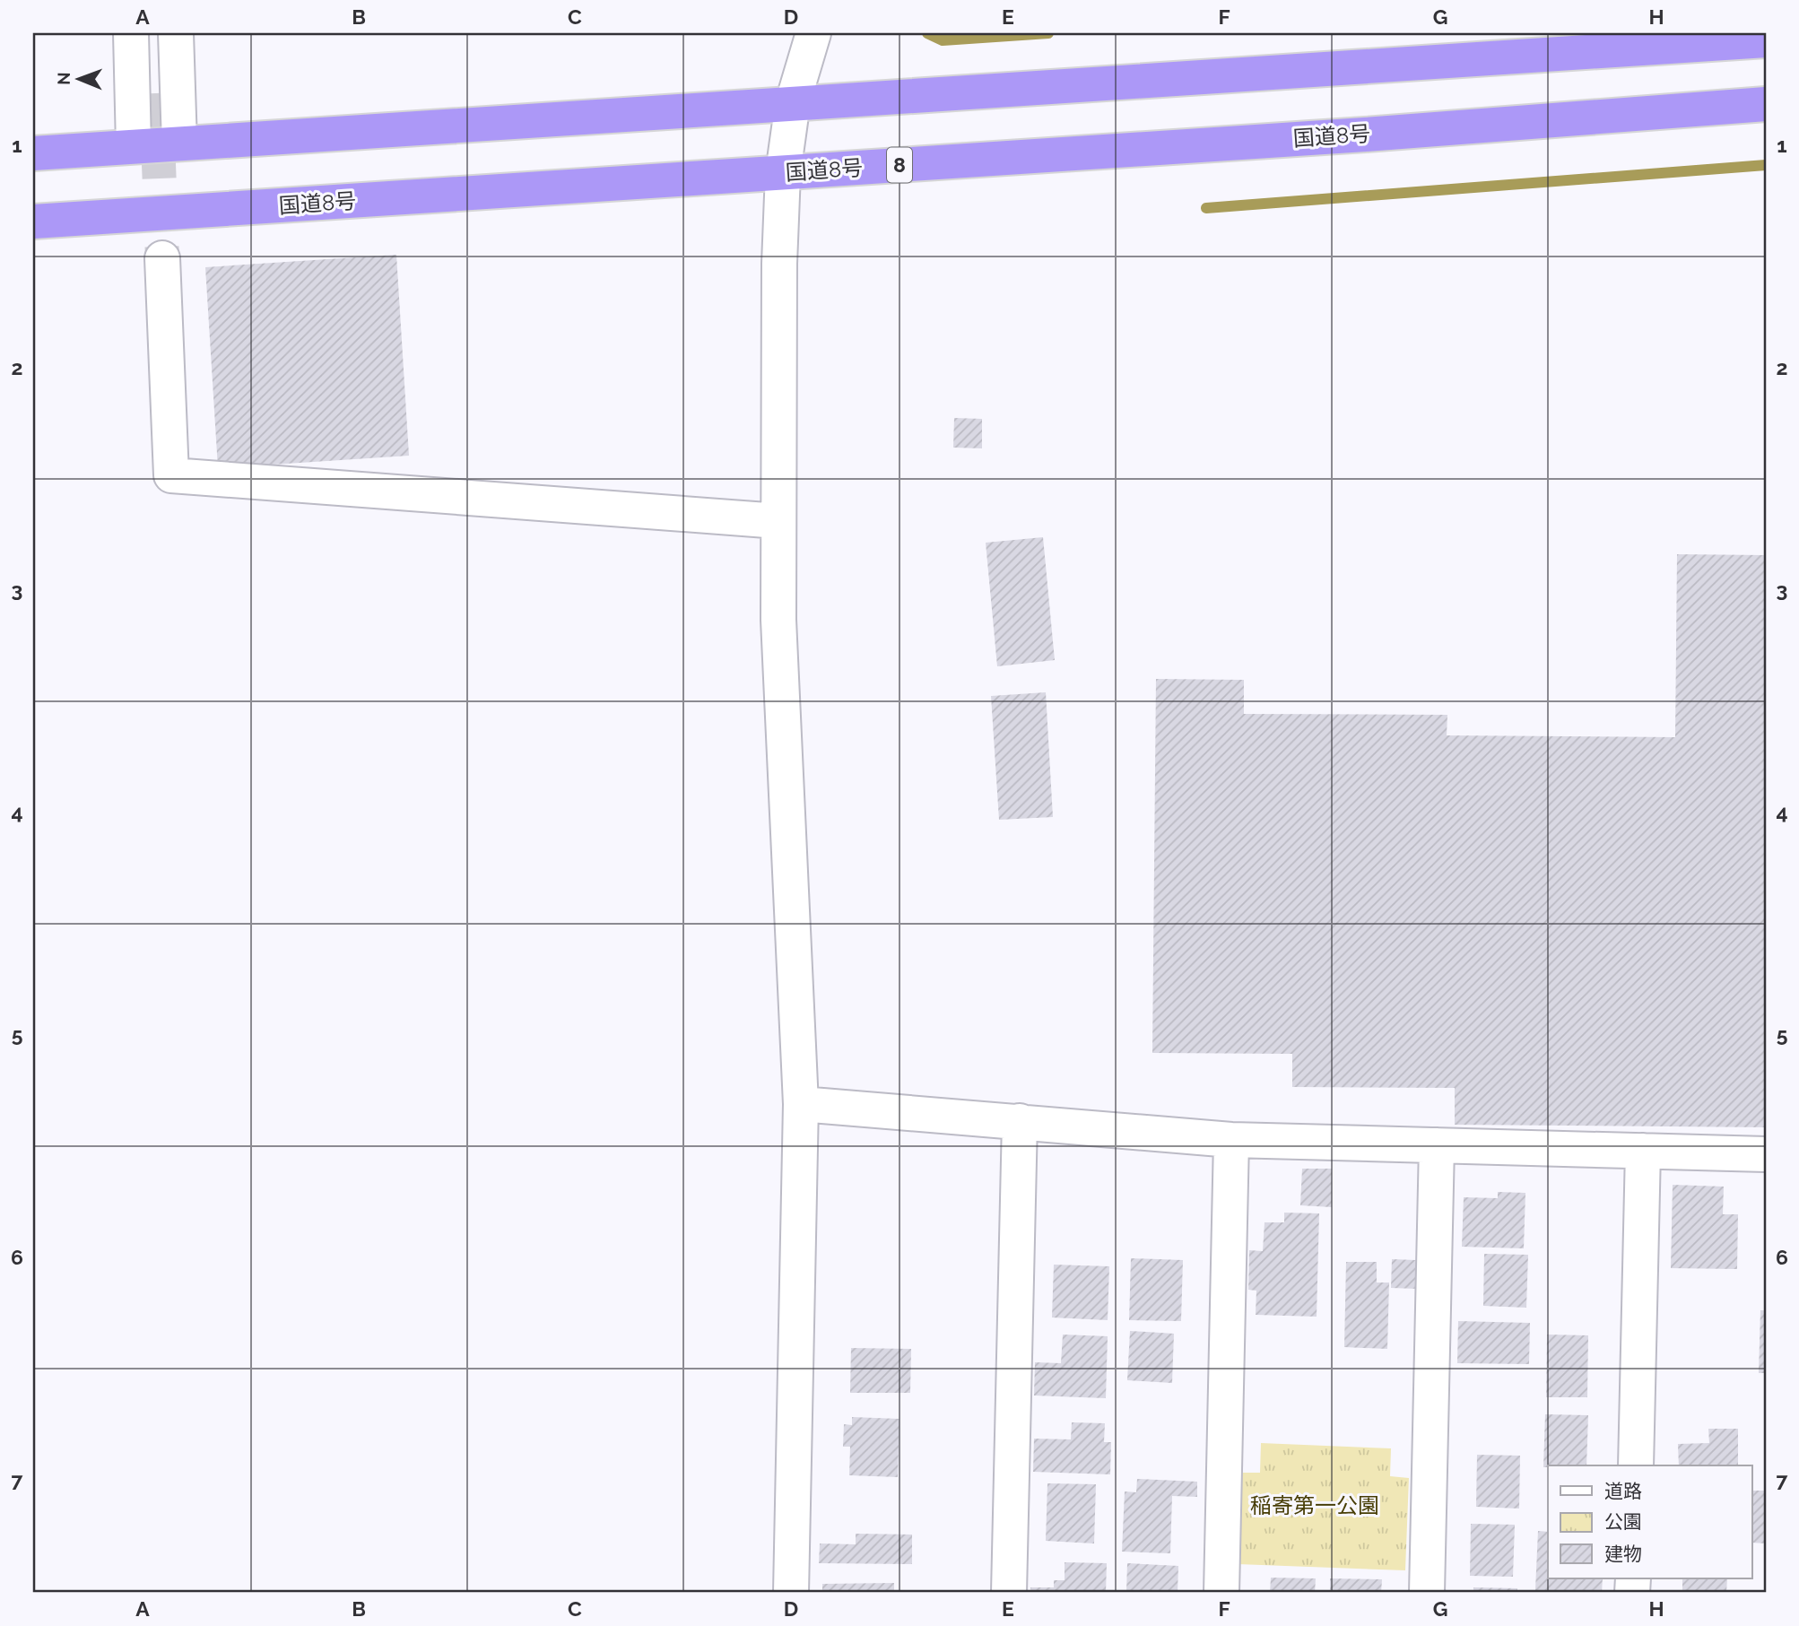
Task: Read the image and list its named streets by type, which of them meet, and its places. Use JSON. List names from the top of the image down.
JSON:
{
  "streets": {
    "highway": ["国道8号", "8"]
  },
  "parks": ["稲寄第一公園"],
  "legend": ["道路", "公園", "建物"],
  "north": "left",
  "grid": {
    "columns": [
      "A",
      "B",
      "C",
      "D",
      "E",
      "F",
      "G",
      "H"
    ],
    "rows": [
      "1",
      "2",
      "3",
      "4",
      "5",
      "6",
      "7"
    ]
  }
}
